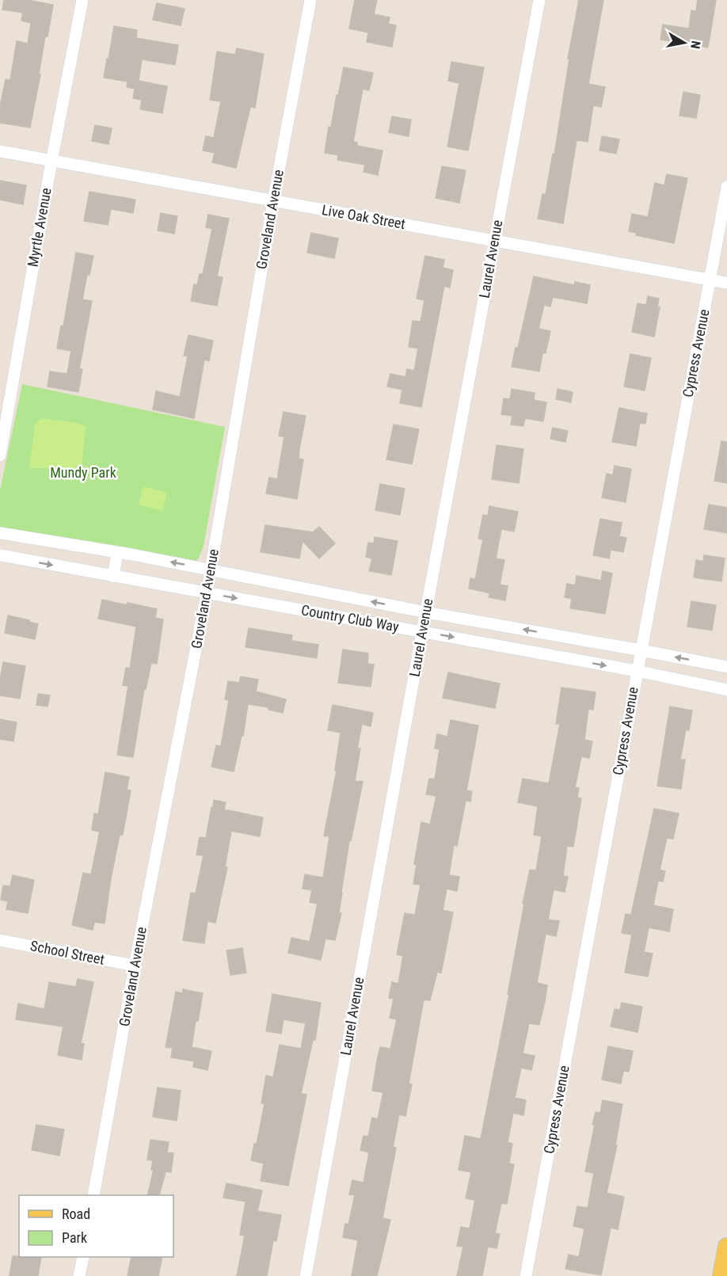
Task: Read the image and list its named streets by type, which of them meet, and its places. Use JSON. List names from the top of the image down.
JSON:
{
  "streets": {
    "street": [
      "Live Oak Street",
      "Groveland Avenue",
      "Myrtle Avenue",
      "Laurel Avenue",
      "Cypress Avenue",
      "Country Club Way",
      "School Street"
    ]
  },
  "crossings": [
    ["Live Oak Street", "Groveland Avenue"],
    ["Live Oak Street", "Myrtle Avenue"],
    ["Live Oak Street", "Laurel Avenue"],
    ["Live Oak Street", "Cypress Avenue"],
    ["Groveland Avenue", "Country Club Way"],
    ["Groveland Avenue", "School Street"],
    ["Laurel Avenue", "Country Club Way"],
    ["Cypress Avenue", "Country Club Way"]
  ],
  "parks": ["Mundy Park"],
  "legend": ["Road", "Park"],
  "north": "right"
}
